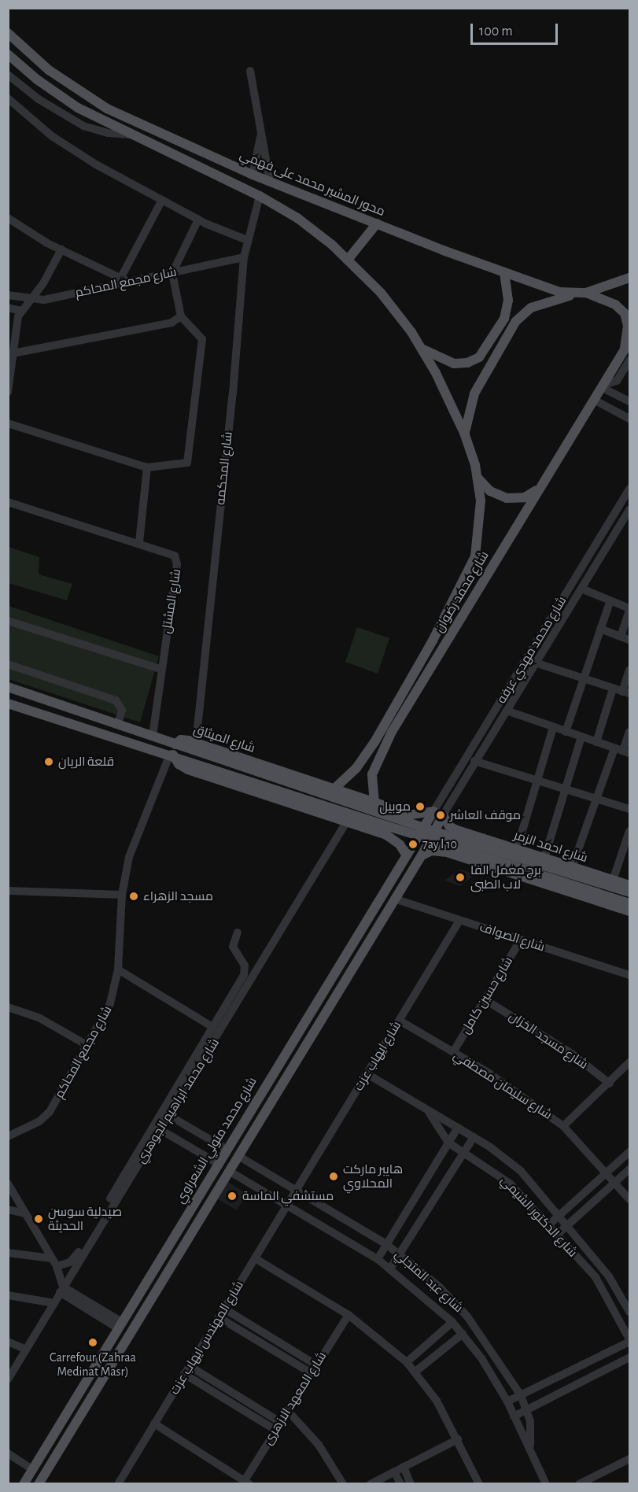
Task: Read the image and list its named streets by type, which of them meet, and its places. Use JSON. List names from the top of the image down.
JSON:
{
  "streets": {
    "main road": [
      "محور المشير محمد على فهمي",
      "شارع محمد رضوان",
      "شارع الميثاق",
      "شارع احمد الزمر",
      "شارع محمد متولي الشعراوي"
    ],
    "street": [
      "شارع مجمع المحاكم",
      "شارع المحكمه",
      "شارع المشتل",
      "شارع محمد مهدي عرفه",
      "شارع الصواف",
      "شارع حسين كامل",
      "شارع مسجد الخزان",
      "شارع ايهاب عزت",
      "شارع سليمان مصطفي",
      "شارع محمد ابراهيم الجوهري",
      "شارع الدكتور الشيمي",
      "شارع عبد المتجلي",
      "شارع المهندس ايهاب عزت",
      "شارع المعهد الازهرى"
    ]
  },
  "crossings": [
    ["شارع مجمع المحاكم", "شارع المحكمه"],
    ["شارع المحكمه", "شارع الميثاق"],
    ["شارع محمد رضوان", "شارع الميثاق"],
    ["شارع المشتل", "شارع الميثاق"],
    ["شارع محمد مهدي عرفه", "شارع الميثاق"],
    ["شارع محمد مهدي عرفه", "شارع احمد الزمر"],
    ["شارع محمد مهدي عرفه", "شارع محمد متولي الشعراوي"],
    ["شارع الميثاق", "شارع احمد الزمر"],
    ["شارع الميثاق", "شارع محمد متولي الشعراوي"],
    ["شارع احمد الزمر", "شارع محمد متولي الشعراوي"],
    ["شارع الصواف", "شارع حسين كامل"],
    ["شارع الصواف", "شارع ايهاب عزت"],
    ["شارع الصواف", "شارع محمد متولي الشعراوي"],
    ["شارع حسين كامل", "شارع مسجد الخزان"],
    ["شارع حسين كامل", "شارع سليمان مصطفي"],
    ["شارع ايهاب عزت", "شارع سليمان مصطفي"],
    ["شارع ايهاب عزت", "شارع الدكتور الشيمي"],
    ["شارع ايهاب عزت", "شارع عبد المتجلي"],
    ["شارع ايهاب عزت", "شارع المهندس ايهاب عزت"],
    ["شارع محمد متولي الشعراوي", "شارع عبد المتجلي"],
    ["شارع عبد المتجلي", "شارع المهندس ايهاب عزت"]
  ],
  "places": [
    "قلعة الريان",
    "موبيل",
    "موقف العاشر",
    "7ay l 10",
    "برج معمل الفا لاب الطبى",
    "مسجد الزهراء",
    "هايبر ماركت المحلاوي",
    "مستشفي الماسة",
    "صيدلية سوسن الحديثة",
    "Carrefour (Zahraa Medinat Masr)"
  ],
  "scale_bar": "100 m"
}
